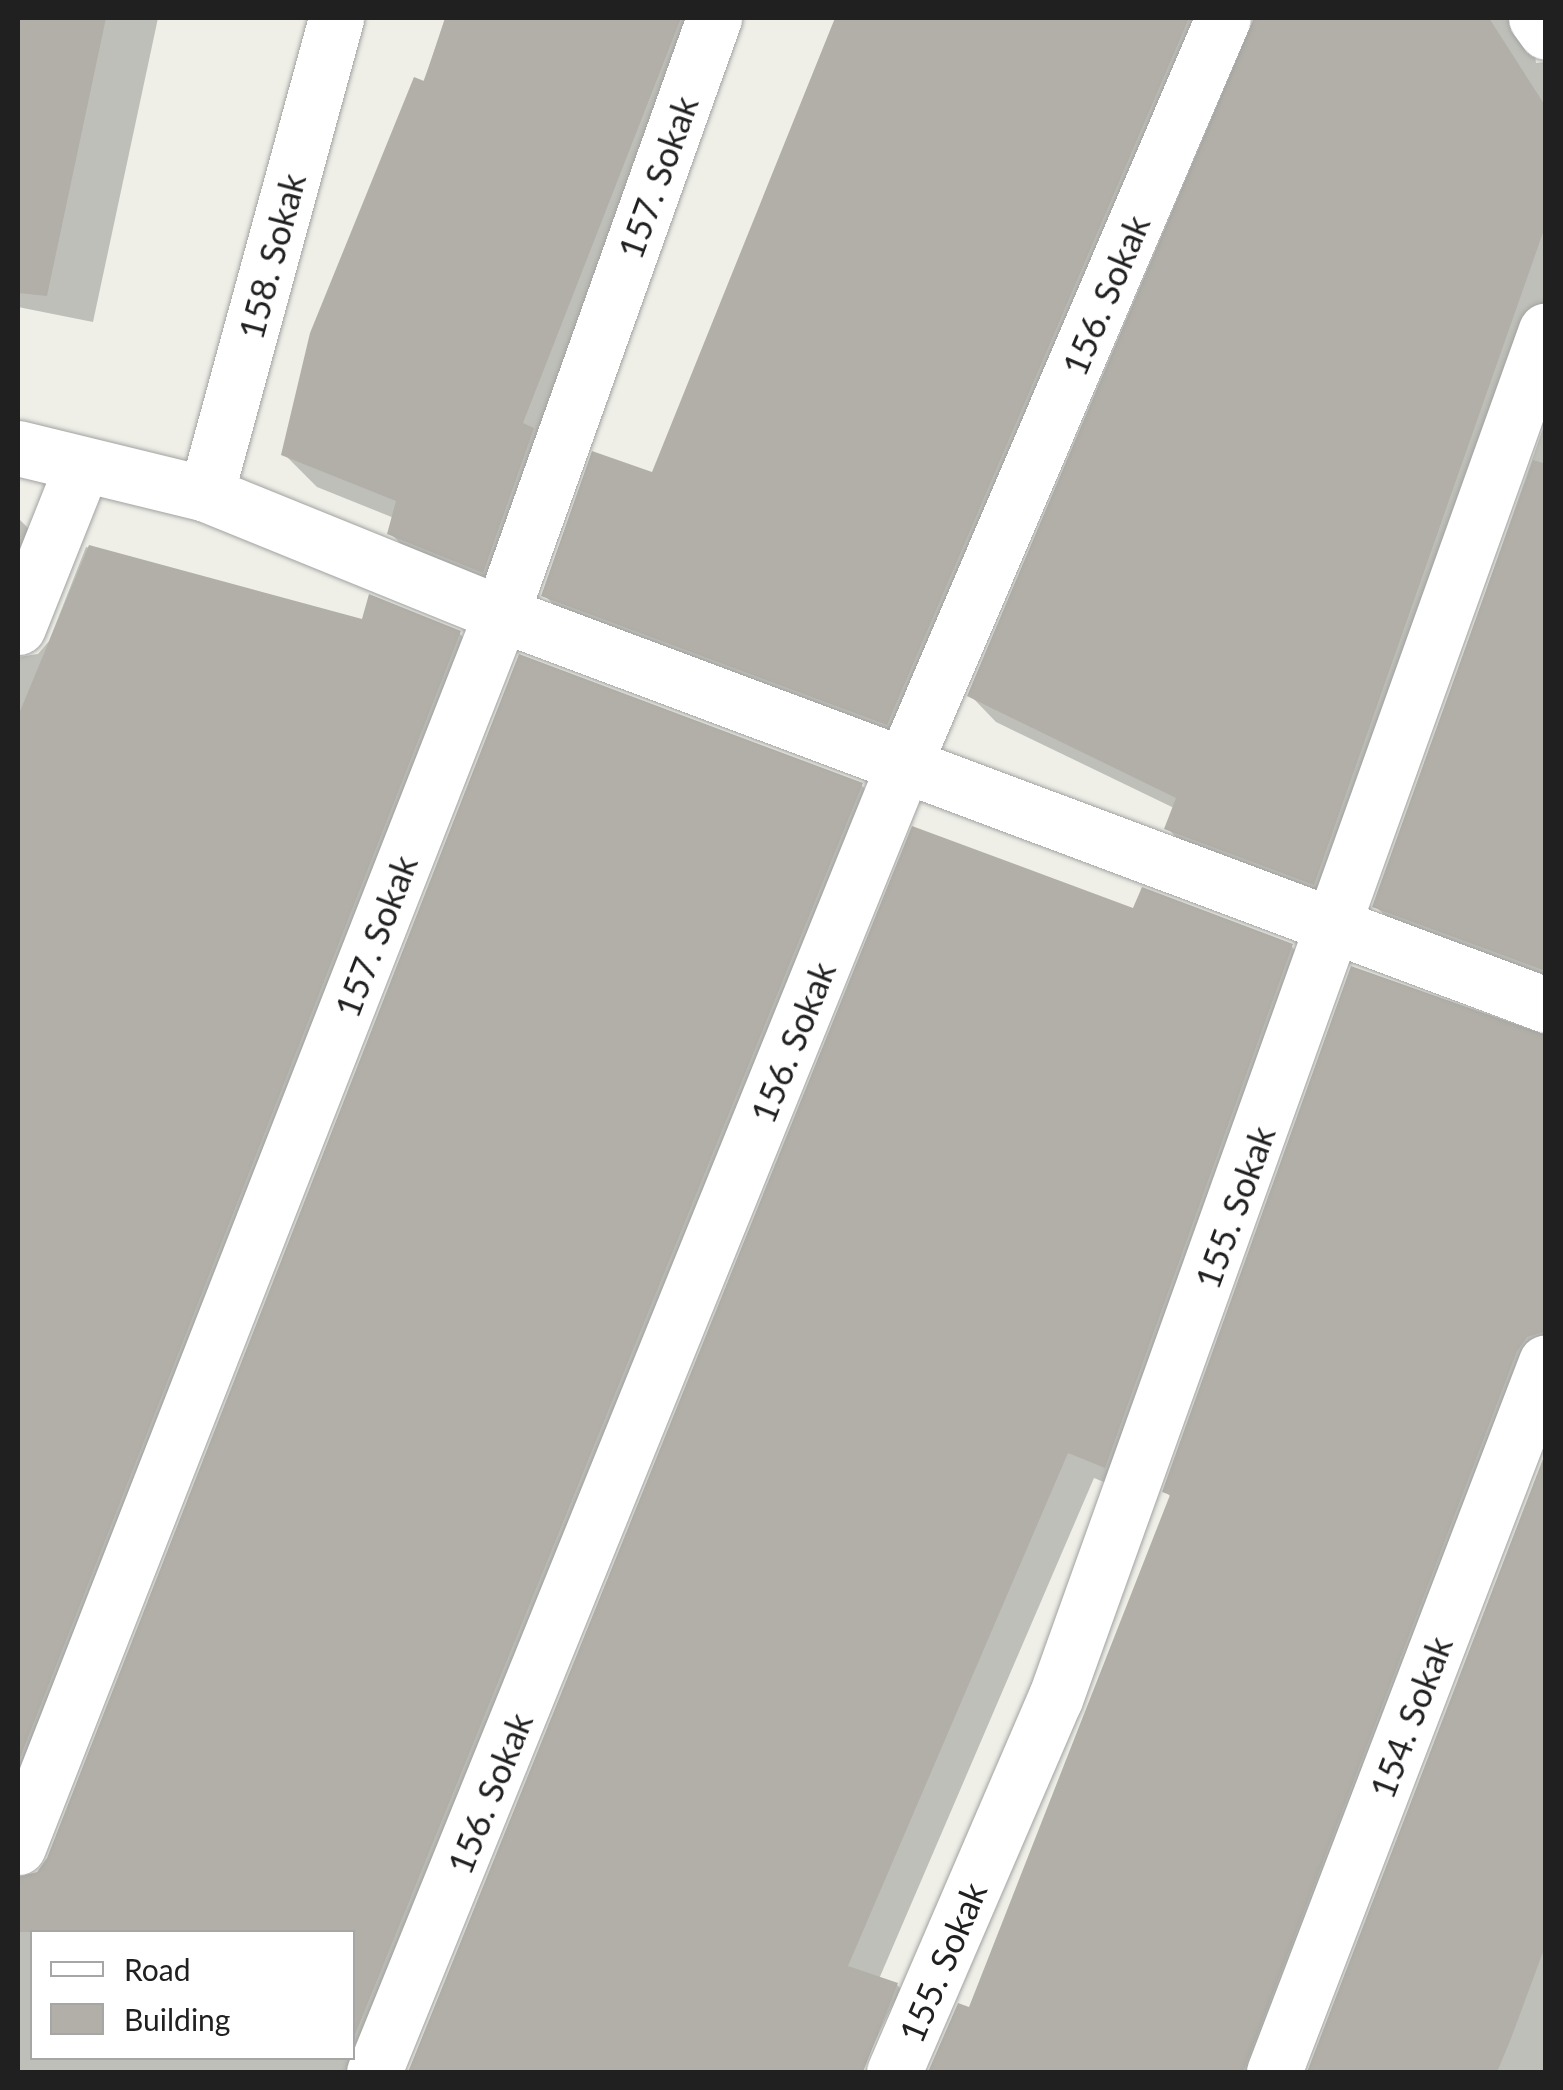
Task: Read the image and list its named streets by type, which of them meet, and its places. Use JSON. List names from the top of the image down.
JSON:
{
  "streets": {
    "street": [
      "157. Sokak",
      "158. Sokak",
      "156. Sokak",
      "155. Sokak",
      "154. Sokak"
    ]
  },
  "legend": ["Road", "Building"]
}
